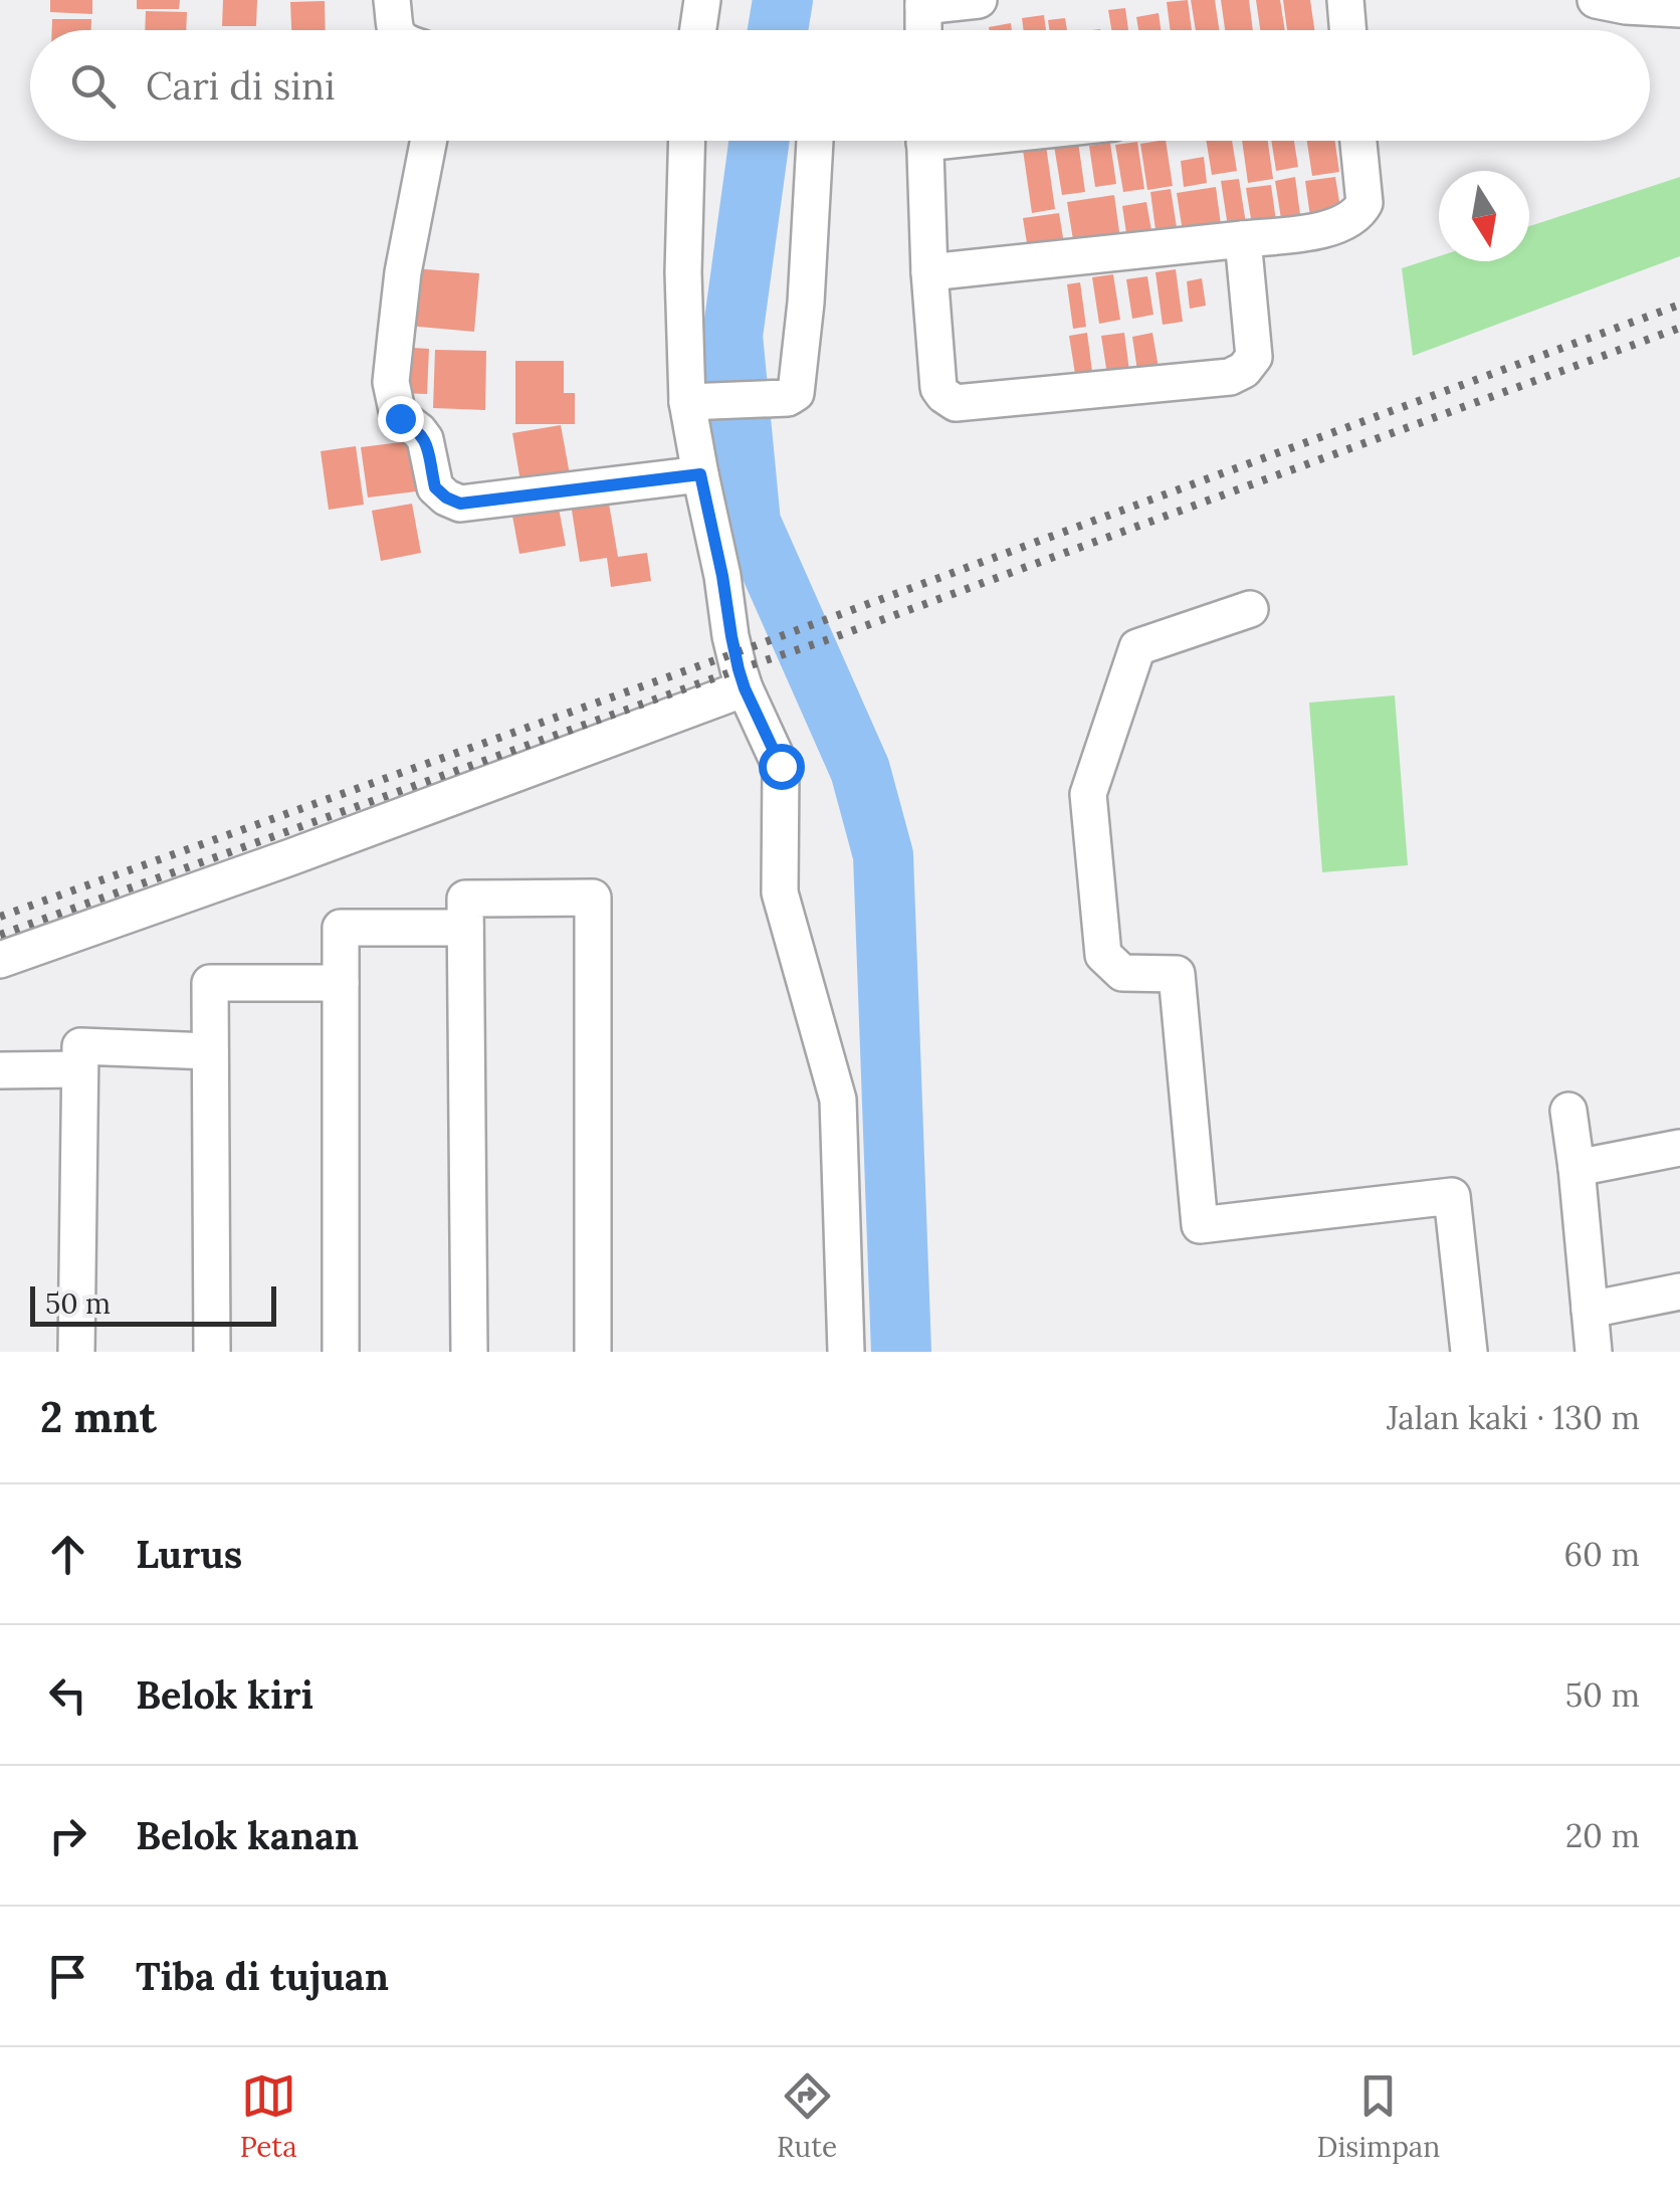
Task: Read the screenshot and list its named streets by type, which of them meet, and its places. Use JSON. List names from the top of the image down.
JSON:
{
  "scale_bar": "50 m",
  "north": "bottom",
  "page": {
    "search": "Cari di sini",
    "scale": "50 m",
    "heading": ["2 mnt", "Jalan kaki · 130 m"],
    "list": [
      ["Lurus", "60 m"],
      ["Belok kiri", "50 m"],
      ["Belok kanan", "20 m"],
      "Tiba di tujuan"
    ],
    "nav": ["Peta", "Rute", "Disimpan"]
  }
}
